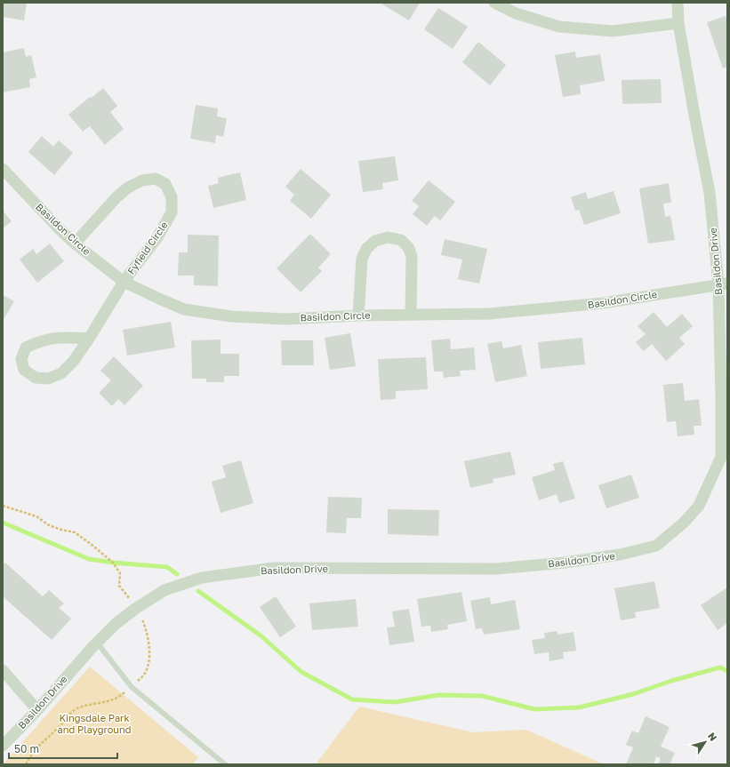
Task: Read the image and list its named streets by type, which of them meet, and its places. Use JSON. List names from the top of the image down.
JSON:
{
  "streets": {
    "street": ["Basildon Circle", "Fyfield Circle", "Basildon Drive"]
  },
  "crossings": [
    ["Basildon Circle", "Fyfield Circle"],
    ["Basildon Circle", "Basildon Drive"]
  ],
  "parks": ["Kingsdale Park and Playground"],
  "scale_bar": "50 m",
  "north": "top right"
}
